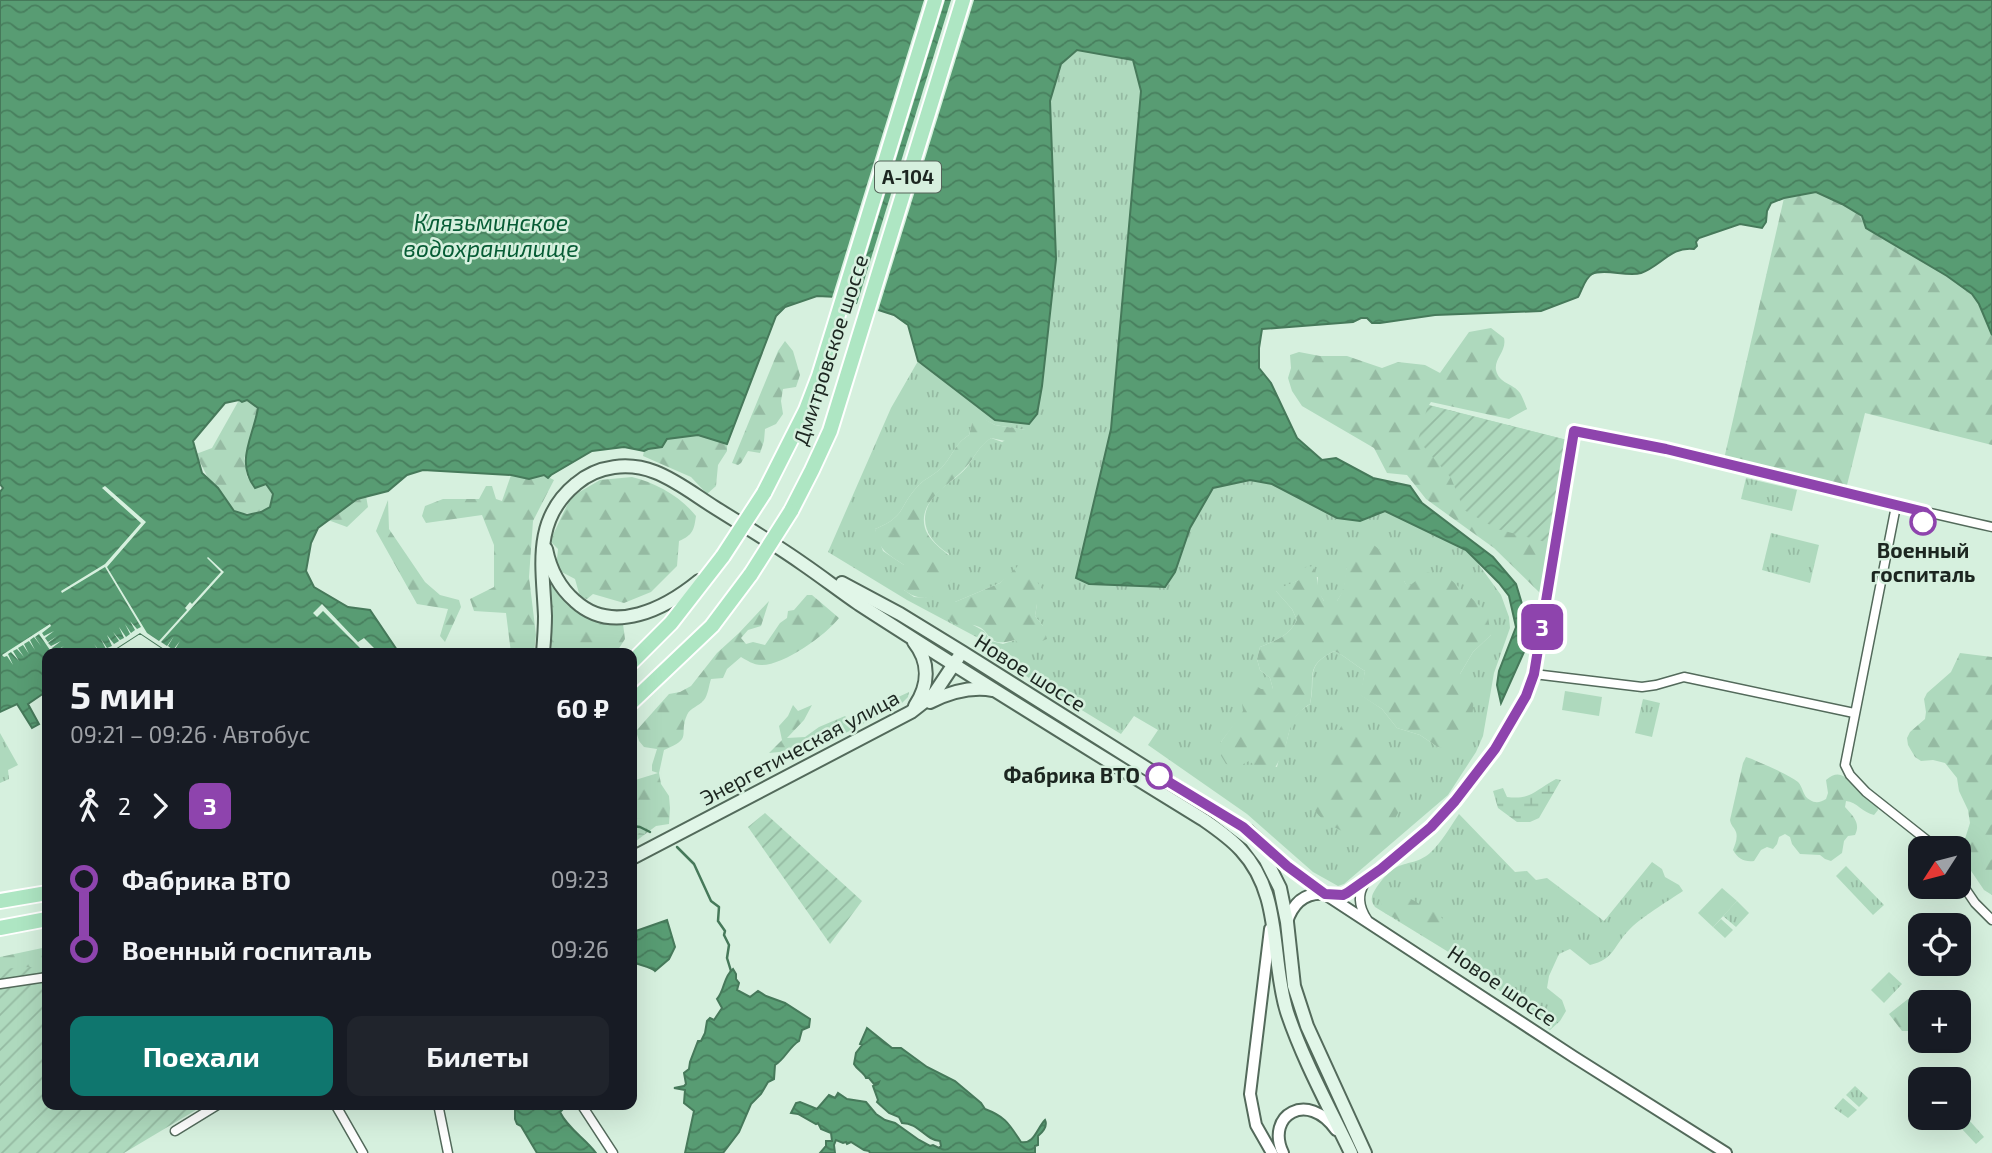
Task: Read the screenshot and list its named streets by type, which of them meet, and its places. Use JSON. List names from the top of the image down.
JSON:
{
  "streets": {
    "highway": ["А-104", "Дмитровское шоссе"],
    "main road": ["Новое шоссе", "Энергетическая улица"]
  },
  "crossings": [
    ["Новое шоссе", "Энергетическая улица"]
  ],
  "water": ["Клязьминское водохранилище"],
  "places": ["Военный госпиталь", "Фабрика ВТО"],
  "lines": ["bus line 3"],
  "north": "bottom left",
  "page": {
    "on_map": "3",
    "heading": ["5 мин", "09:21 – 09:26 · Автобус", "60 ₽"],
    "legs": ["2", "3"],
    "map_buttons": ["+", "−"],
    "list": [
      {
        "name": "Фабрика ВТО",
        "value": "09:23"
      },
      {
        "name": "Военный госпиталь",
        "value": "09:26"
      }
    ],
    "buttons": ["Поехали", "Билеты"]
  }
}
